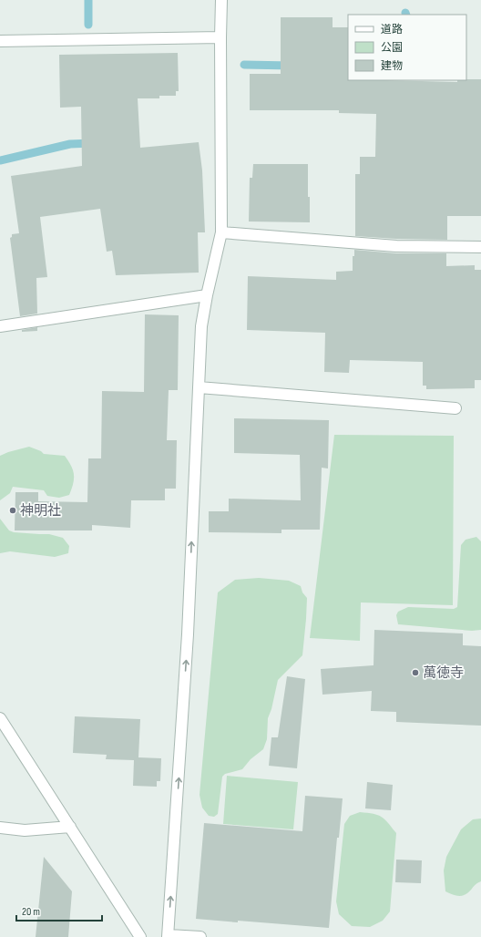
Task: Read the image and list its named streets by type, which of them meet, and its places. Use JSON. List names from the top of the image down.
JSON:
{
  "places": ["神明社", "萬徳寺"],
  "legend": ["道路", "公園", "建物"],
  "scale_bar": "20 m"
}
